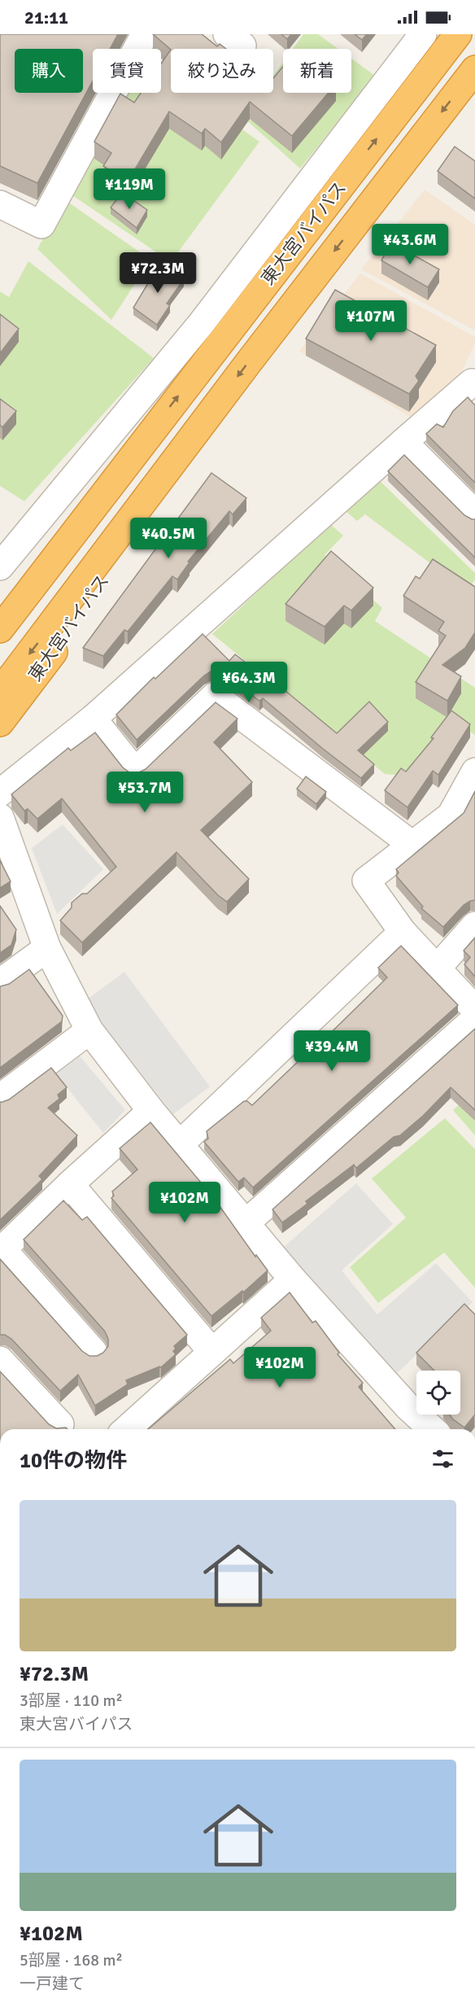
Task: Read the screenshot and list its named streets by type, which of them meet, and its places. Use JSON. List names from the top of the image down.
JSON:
{
  "streets": {
    "highway": ["東大宮バイパス"]
  },
  "page": {
    "status": "21:11",
    "chip": [
      "購入",
      "賃貸",
      "絞り込み",
      "新着"
    ],
    "price": [
      "¥119M",
      "¥43.6M",
      "¥72.3M",
      "¥107M",
      "¥40.5M",
      "¥64.3M",
      "¥53.7M",
      "¥39.4M",
      "¥102M",
      "¥102M"
    ],
    "heading": "10件の物件",
    "list": [
      {
        "name": "¥72.3M",
        "note": "3部屋 · 110 m² · 東大宮バイパス"
      },
      {
        "name": "¥102M",
        "note": "5部屋 · 168 m² · 一戸建て"
      }
    ]
  }
}
